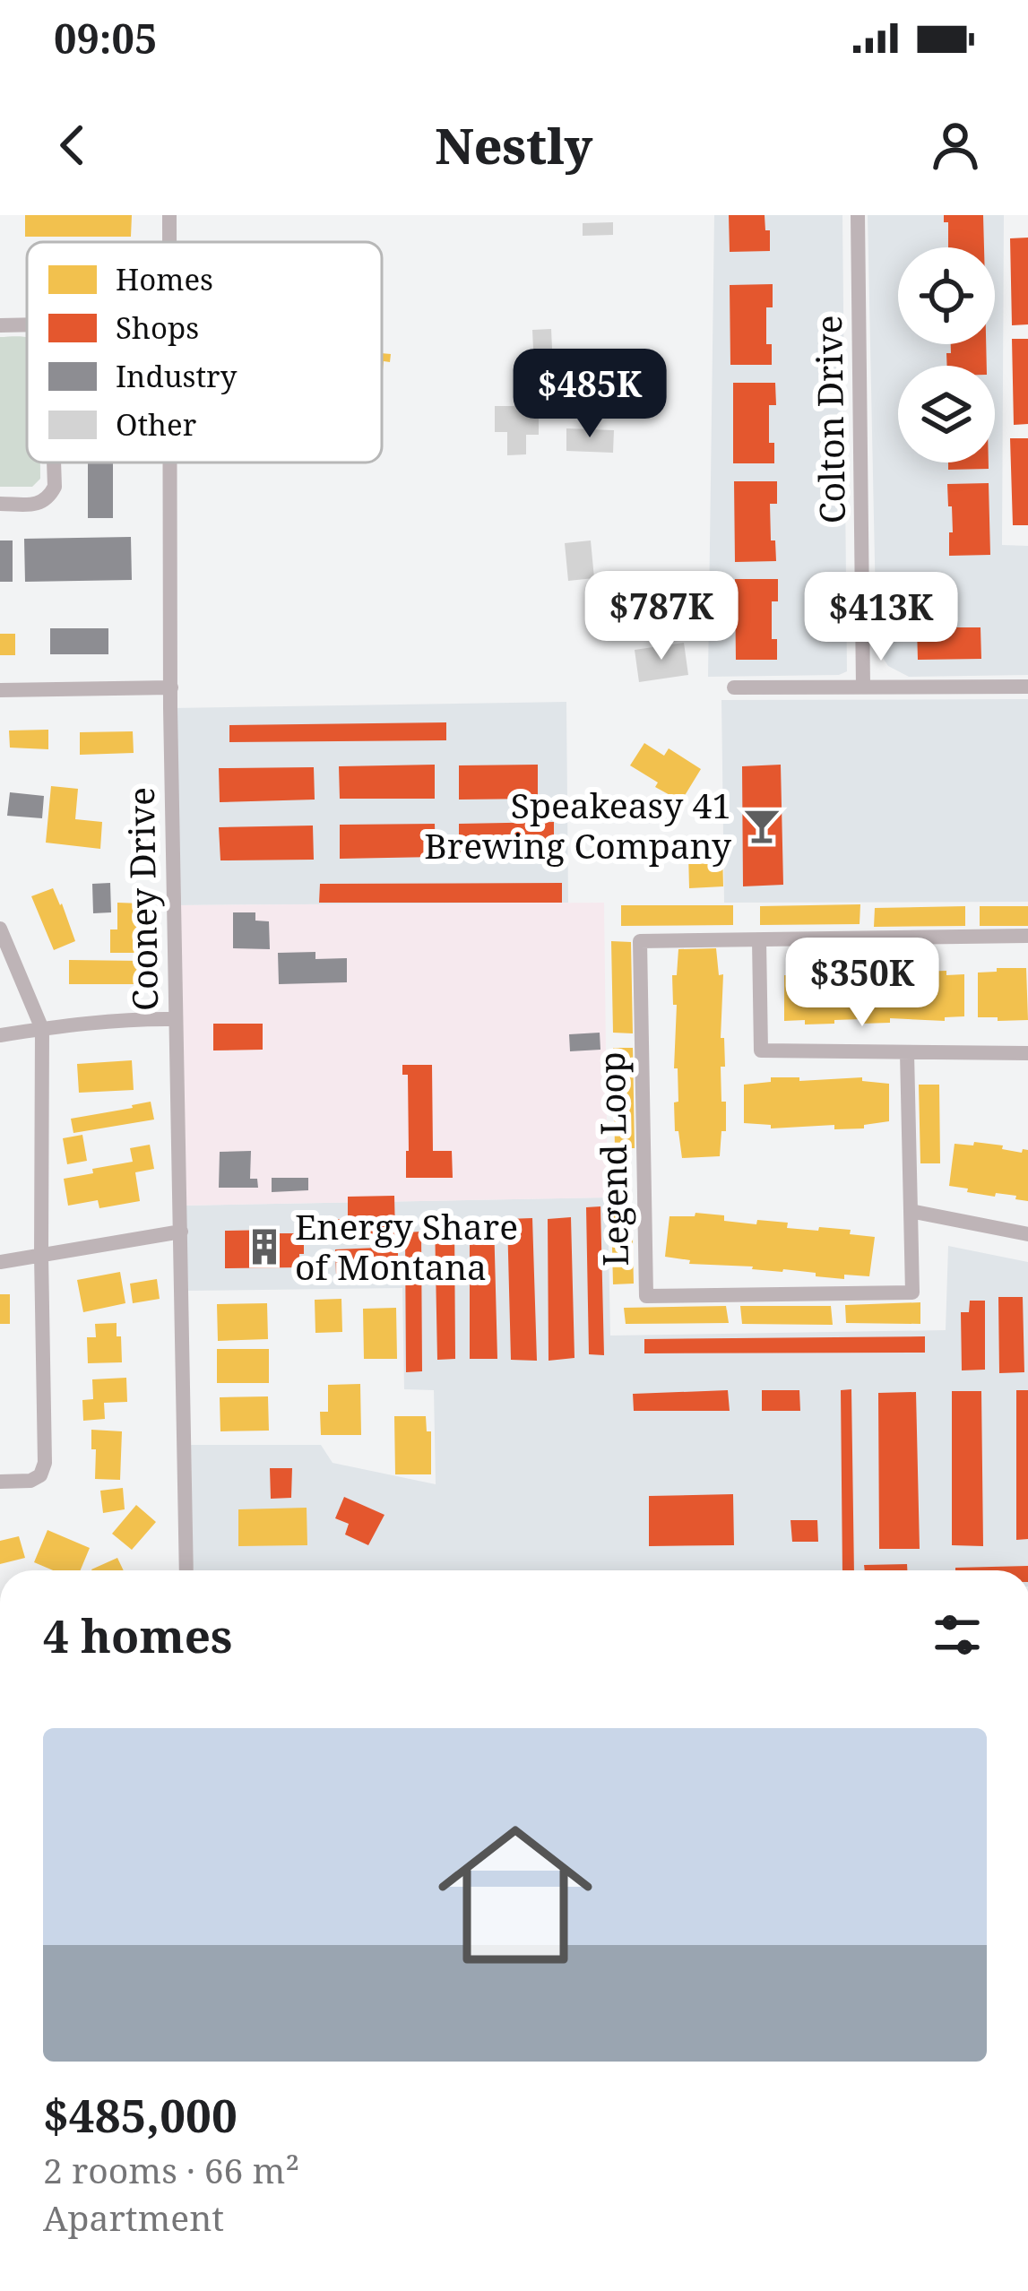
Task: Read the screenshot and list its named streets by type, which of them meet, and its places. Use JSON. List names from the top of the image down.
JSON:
{
  "streets": {
    "street": ["Colton Drive", "Cooney Drive", "Legend Loop"]
  },
  "places": {
    "bar": ["Speakeasy 41 Brewing Company"],
    "building": ["Energy Share of Montana"]
  },
  "legend": [
    "Homes",
    "Shops",
    "Industry",
    "Other"
  ],
  "page": {
    "status": "09:05",
    "header": "Nestly",
    "price": [
      "$485K",
      "$787K",
      "$413K",
      "$350K"
    ],
    "heading": "4 homes",
    "list": [
      {
        "name": "$485,000",
        "note": "2 rooms · 66 m² · Apartment"
      }
    ]
  }
}
